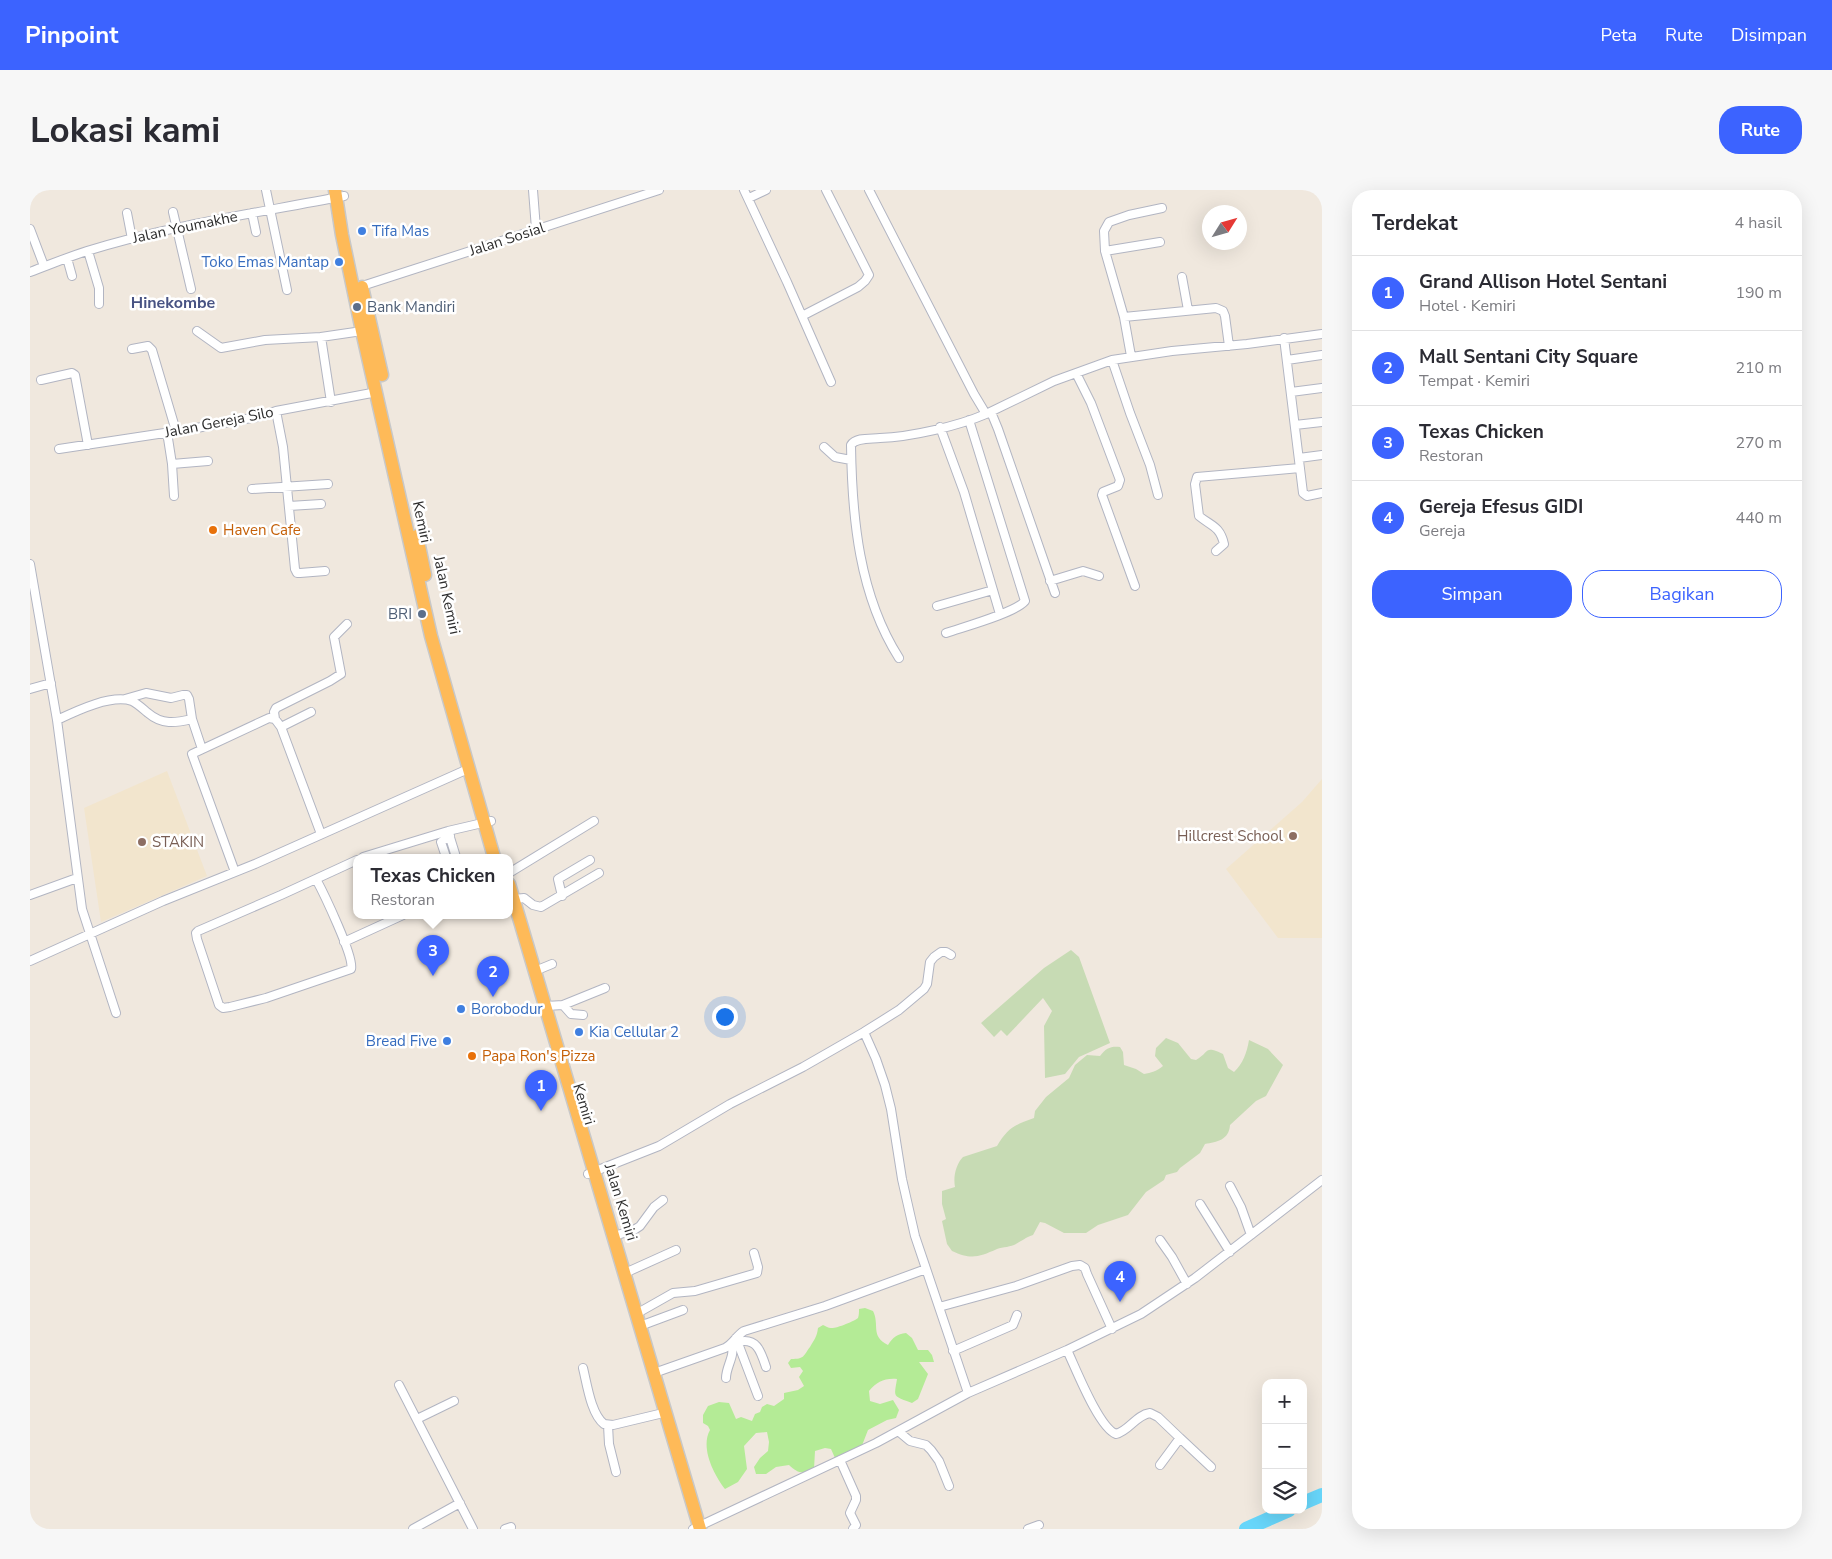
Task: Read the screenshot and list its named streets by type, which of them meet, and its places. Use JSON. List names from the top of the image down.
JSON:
{
  "streets": {
    "highway": ["Kemiri", "Jalan Kemiri"],
    "street": ["Jalan Youmakhe", "Jalan Sosial", "Jalan Gereja Silo"]
  },
  "crossings": [
    ["Jalan Youmakhe", "Kemiri"],
    ["Jalan Sosial", "Kemiri"],
    ["Jalan Sosial", "Jalan Kemiri"],
    ["Jalan Gereja Silo", "Kemiri"],
    ["Kemiri", "Jalan Kemiri"]
  ],
  "districts": ["Hinekombe"],
  "places": [
    "Tifa Mas",
    "Toko Emas Mantap",
    "Bank Mandiri",
    "Haven Cafe",
    "BRI",
    "Hillcrest School",
    "STAKIN",
    "Borobodur",
    "Kia Cellular 2",
    "Bread Five",
    "Papa Ron's Pizza"
  ],
  "north": "top right",
  "page": {
    "header": "Pinpoint",
    "nav": ["Peta", "Rute", "Disimpan"],
    "buttons": [
      "Rute",
      ["Simpan", "Bagikan"]
    ],
    "title": "Lokasi kami",
    "heading": ["Terdekat", "4 hasil"],
    "list": [
      {
        "mark": "1",
        "name": "Grand Allison Hotel Sentani",
        "note": "Hotel · Kemiri",
        "value": "190 m"
      },
      {
        "mark": "2",
        "name": "Mall Sentani City Square",
        "note": "Tempat · Kemiri",
        "value": "210 m"
      },
      {
        "mark": "3",
        "name": "Texas Chicken",
        "note": "Restoran",
        "value": "270 m"
      },
      {
        "mark": "4",
        "name": "Gereja Efesus GIDI",
        "note": "Gereja",
        "value": "440 m"
      }
    ],
    "popup": ["Texas Chicken", "Restoran"],
    "pins": [
      "3",
      "2",
      "1",
      "4"
    ],
    "map_buttons": ["+", "−"]
  }
}
